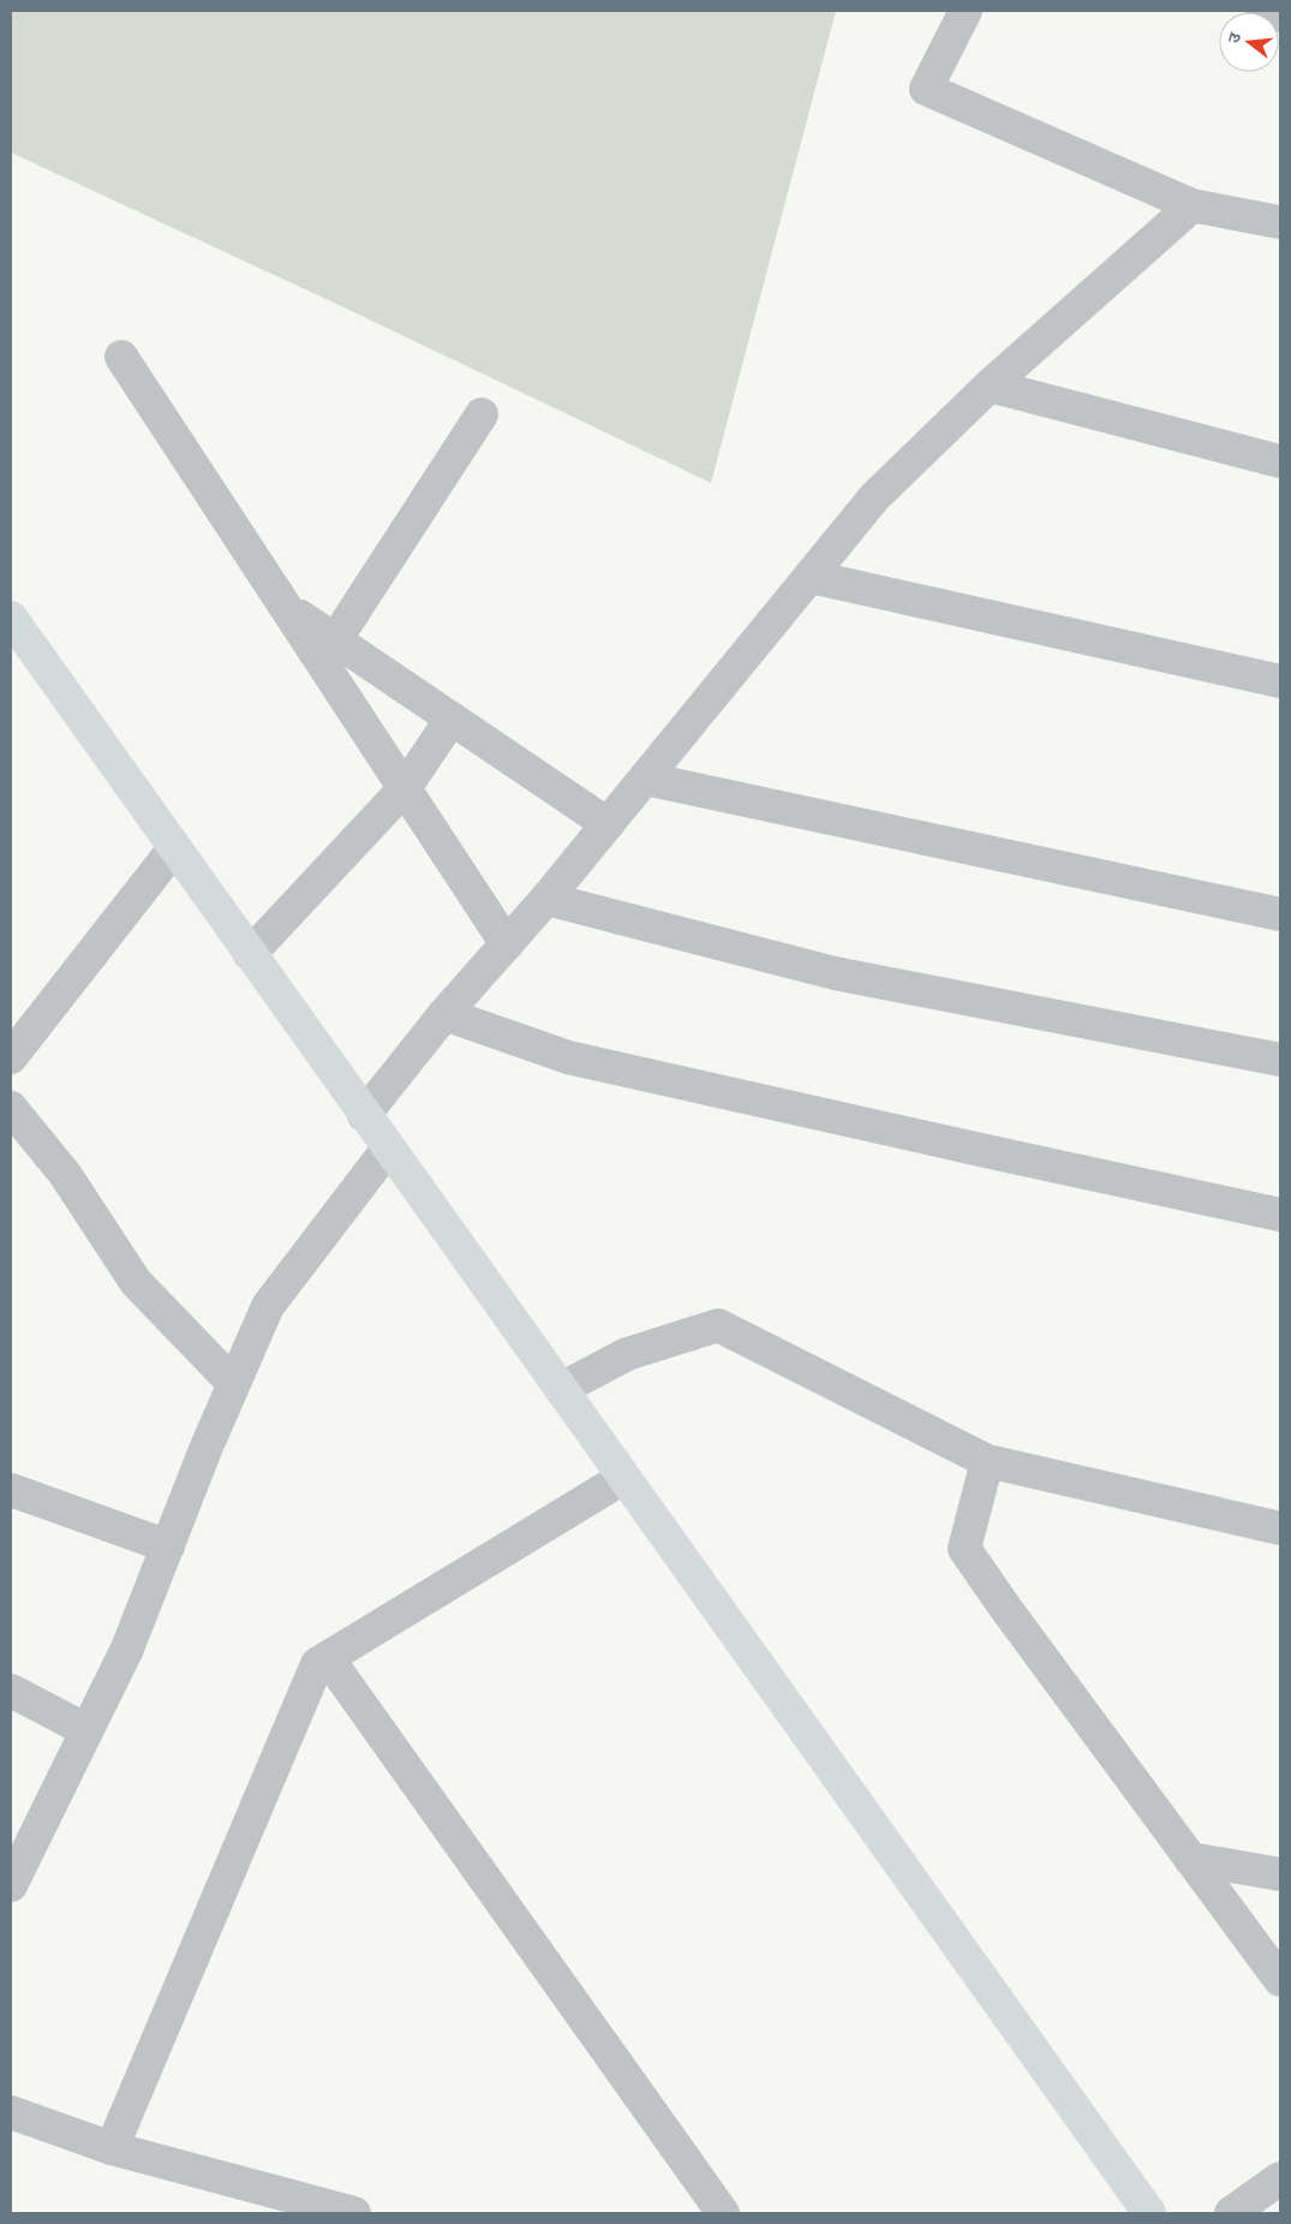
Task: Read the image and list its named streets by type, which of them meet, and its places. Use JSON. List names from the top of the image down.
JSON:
{
  "north": "left"
}
